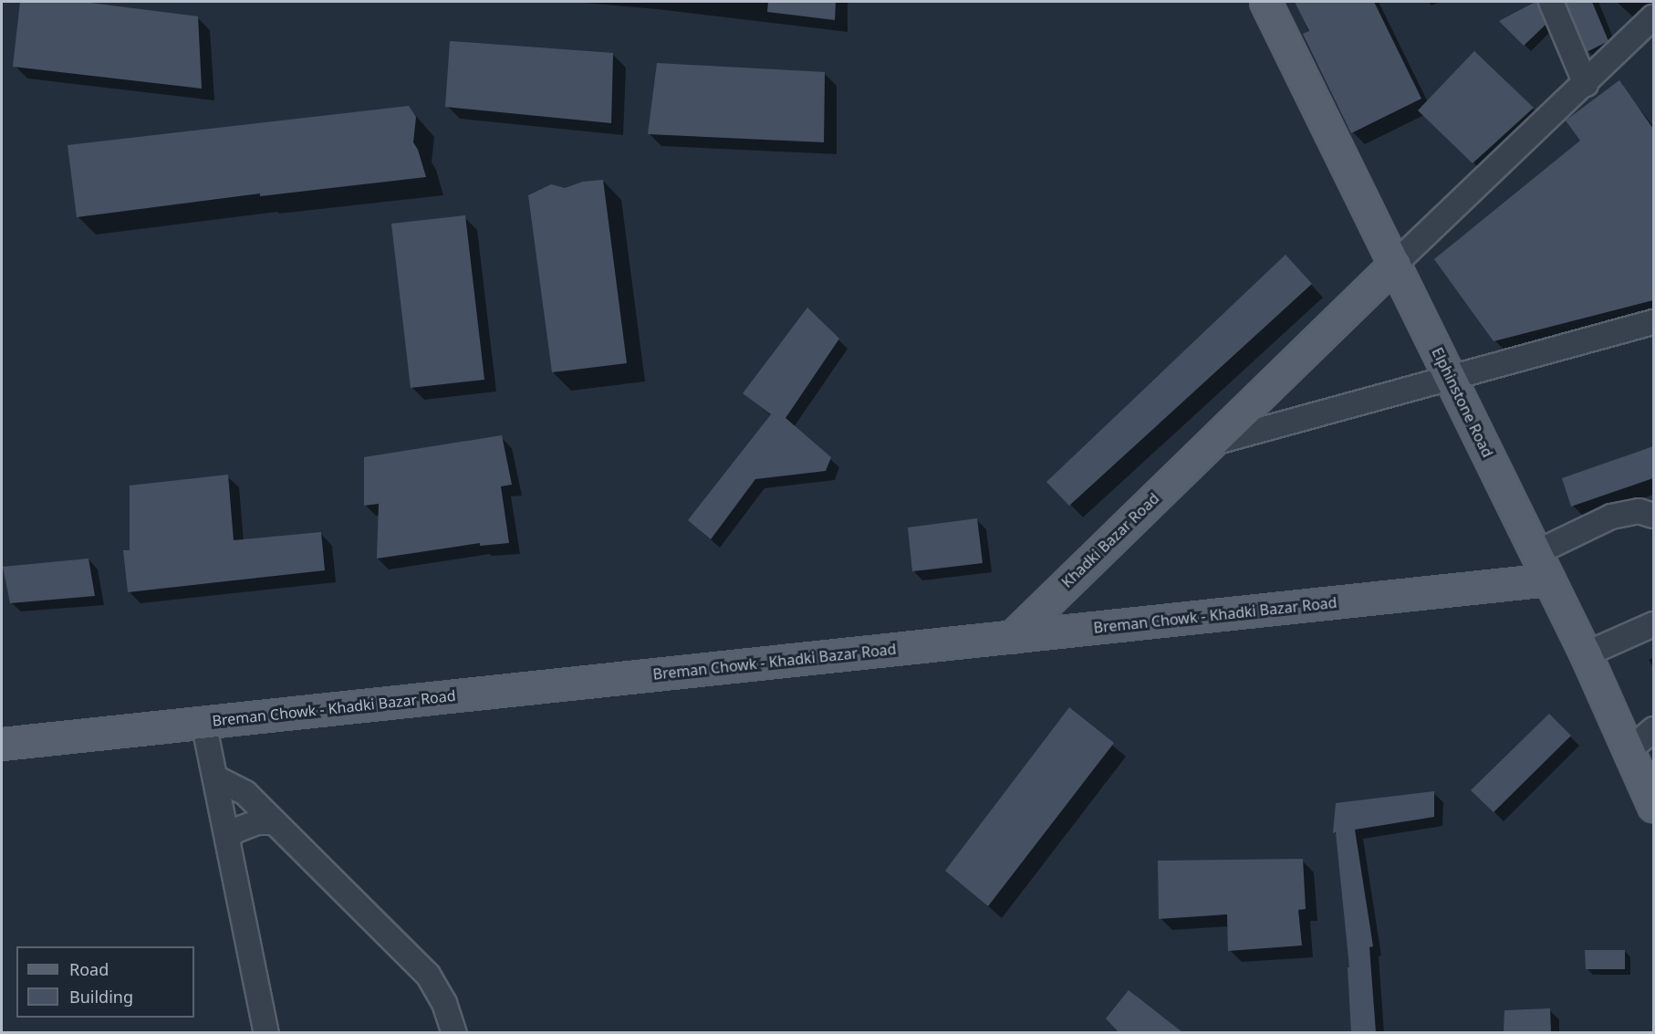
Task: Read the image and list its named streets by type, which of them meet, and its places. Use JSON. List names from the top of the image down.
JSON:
{
  "streets": {
    "main road": ["Elphinstone Road", "Khadki Bazar Road", "Breman Chowk - Khadki Bazar Road"]
  },
  "crossings": [
    ["Elphinstone Road", "Khadki Bazar Road"],
    ["Elphinstone Road", "Breman Chowk - Khadki Bazar Road"],
    ["Khadki Bazar Road", "Breman Chowk - Khadki Bazar Road"]
  ],
  "legend": ["Road", "Building"]
}
